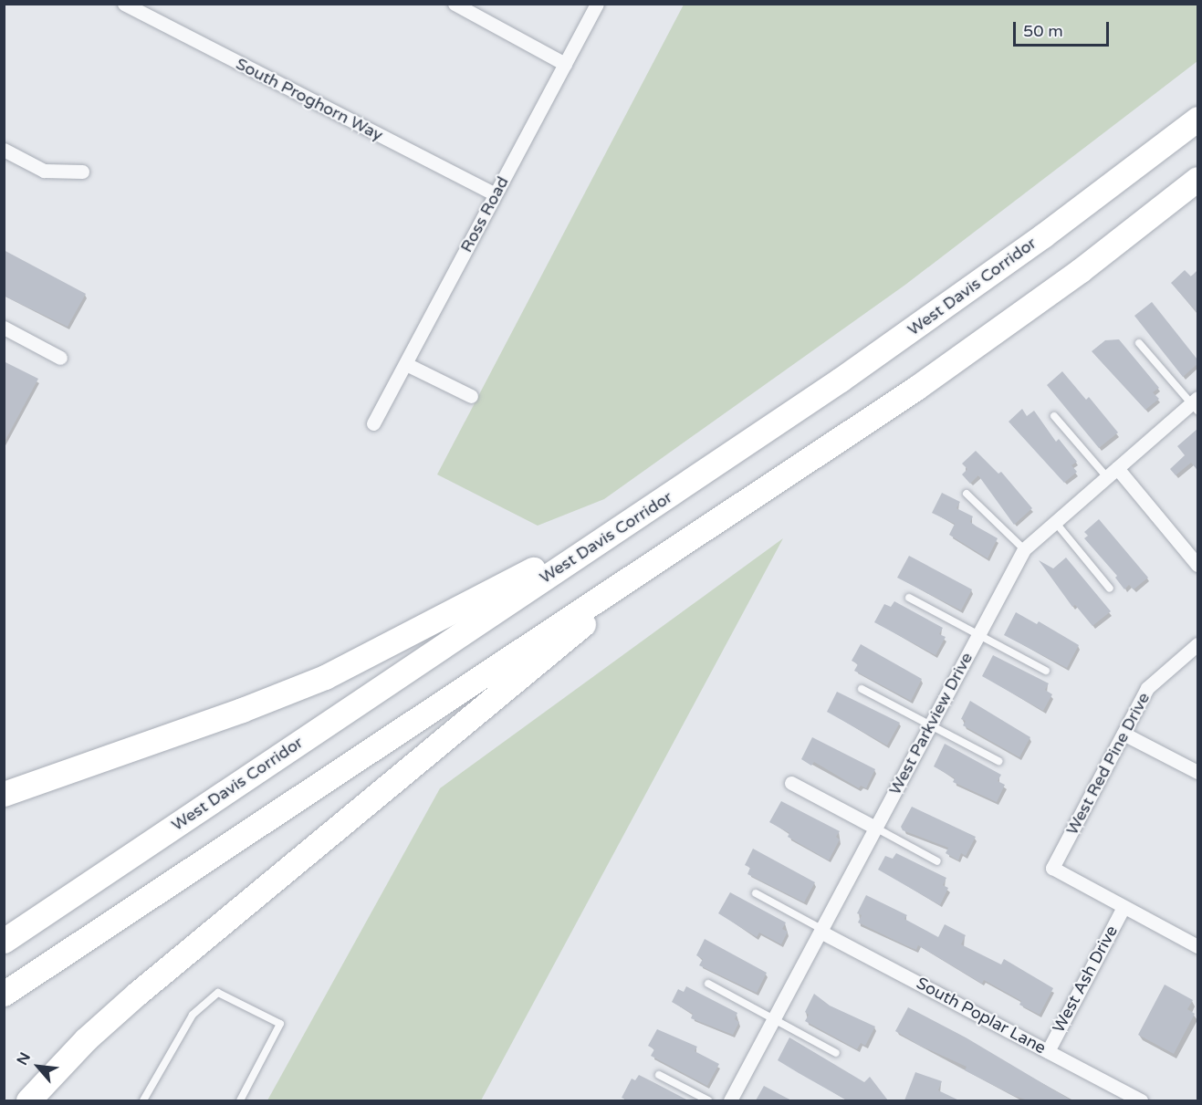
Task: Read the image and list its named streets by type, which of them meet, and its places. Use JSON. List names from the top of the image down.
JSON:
{
  "streets": {
    "highway": ["West Davis Corridor"],
    "street": [
      "South Proghorn Way",
      "Ross Road",
      "West Parkview Drive",
      "West Red Pine Drive",
      "West Ash Drive",
      "South Poplar Lane"
    ]
  },
  "crossings": [
    ["South Proghorn Way", "Ross Road"],
    ["West Parkview Drive", "South Poplar Lane"],
    ["West Red Pine Drive", "West Ash Drive"],
    ["West Ash Drive", "South Poplar Lane"]
  ],
  "scale_bar": "50 m",
  "north": "top left"
}
